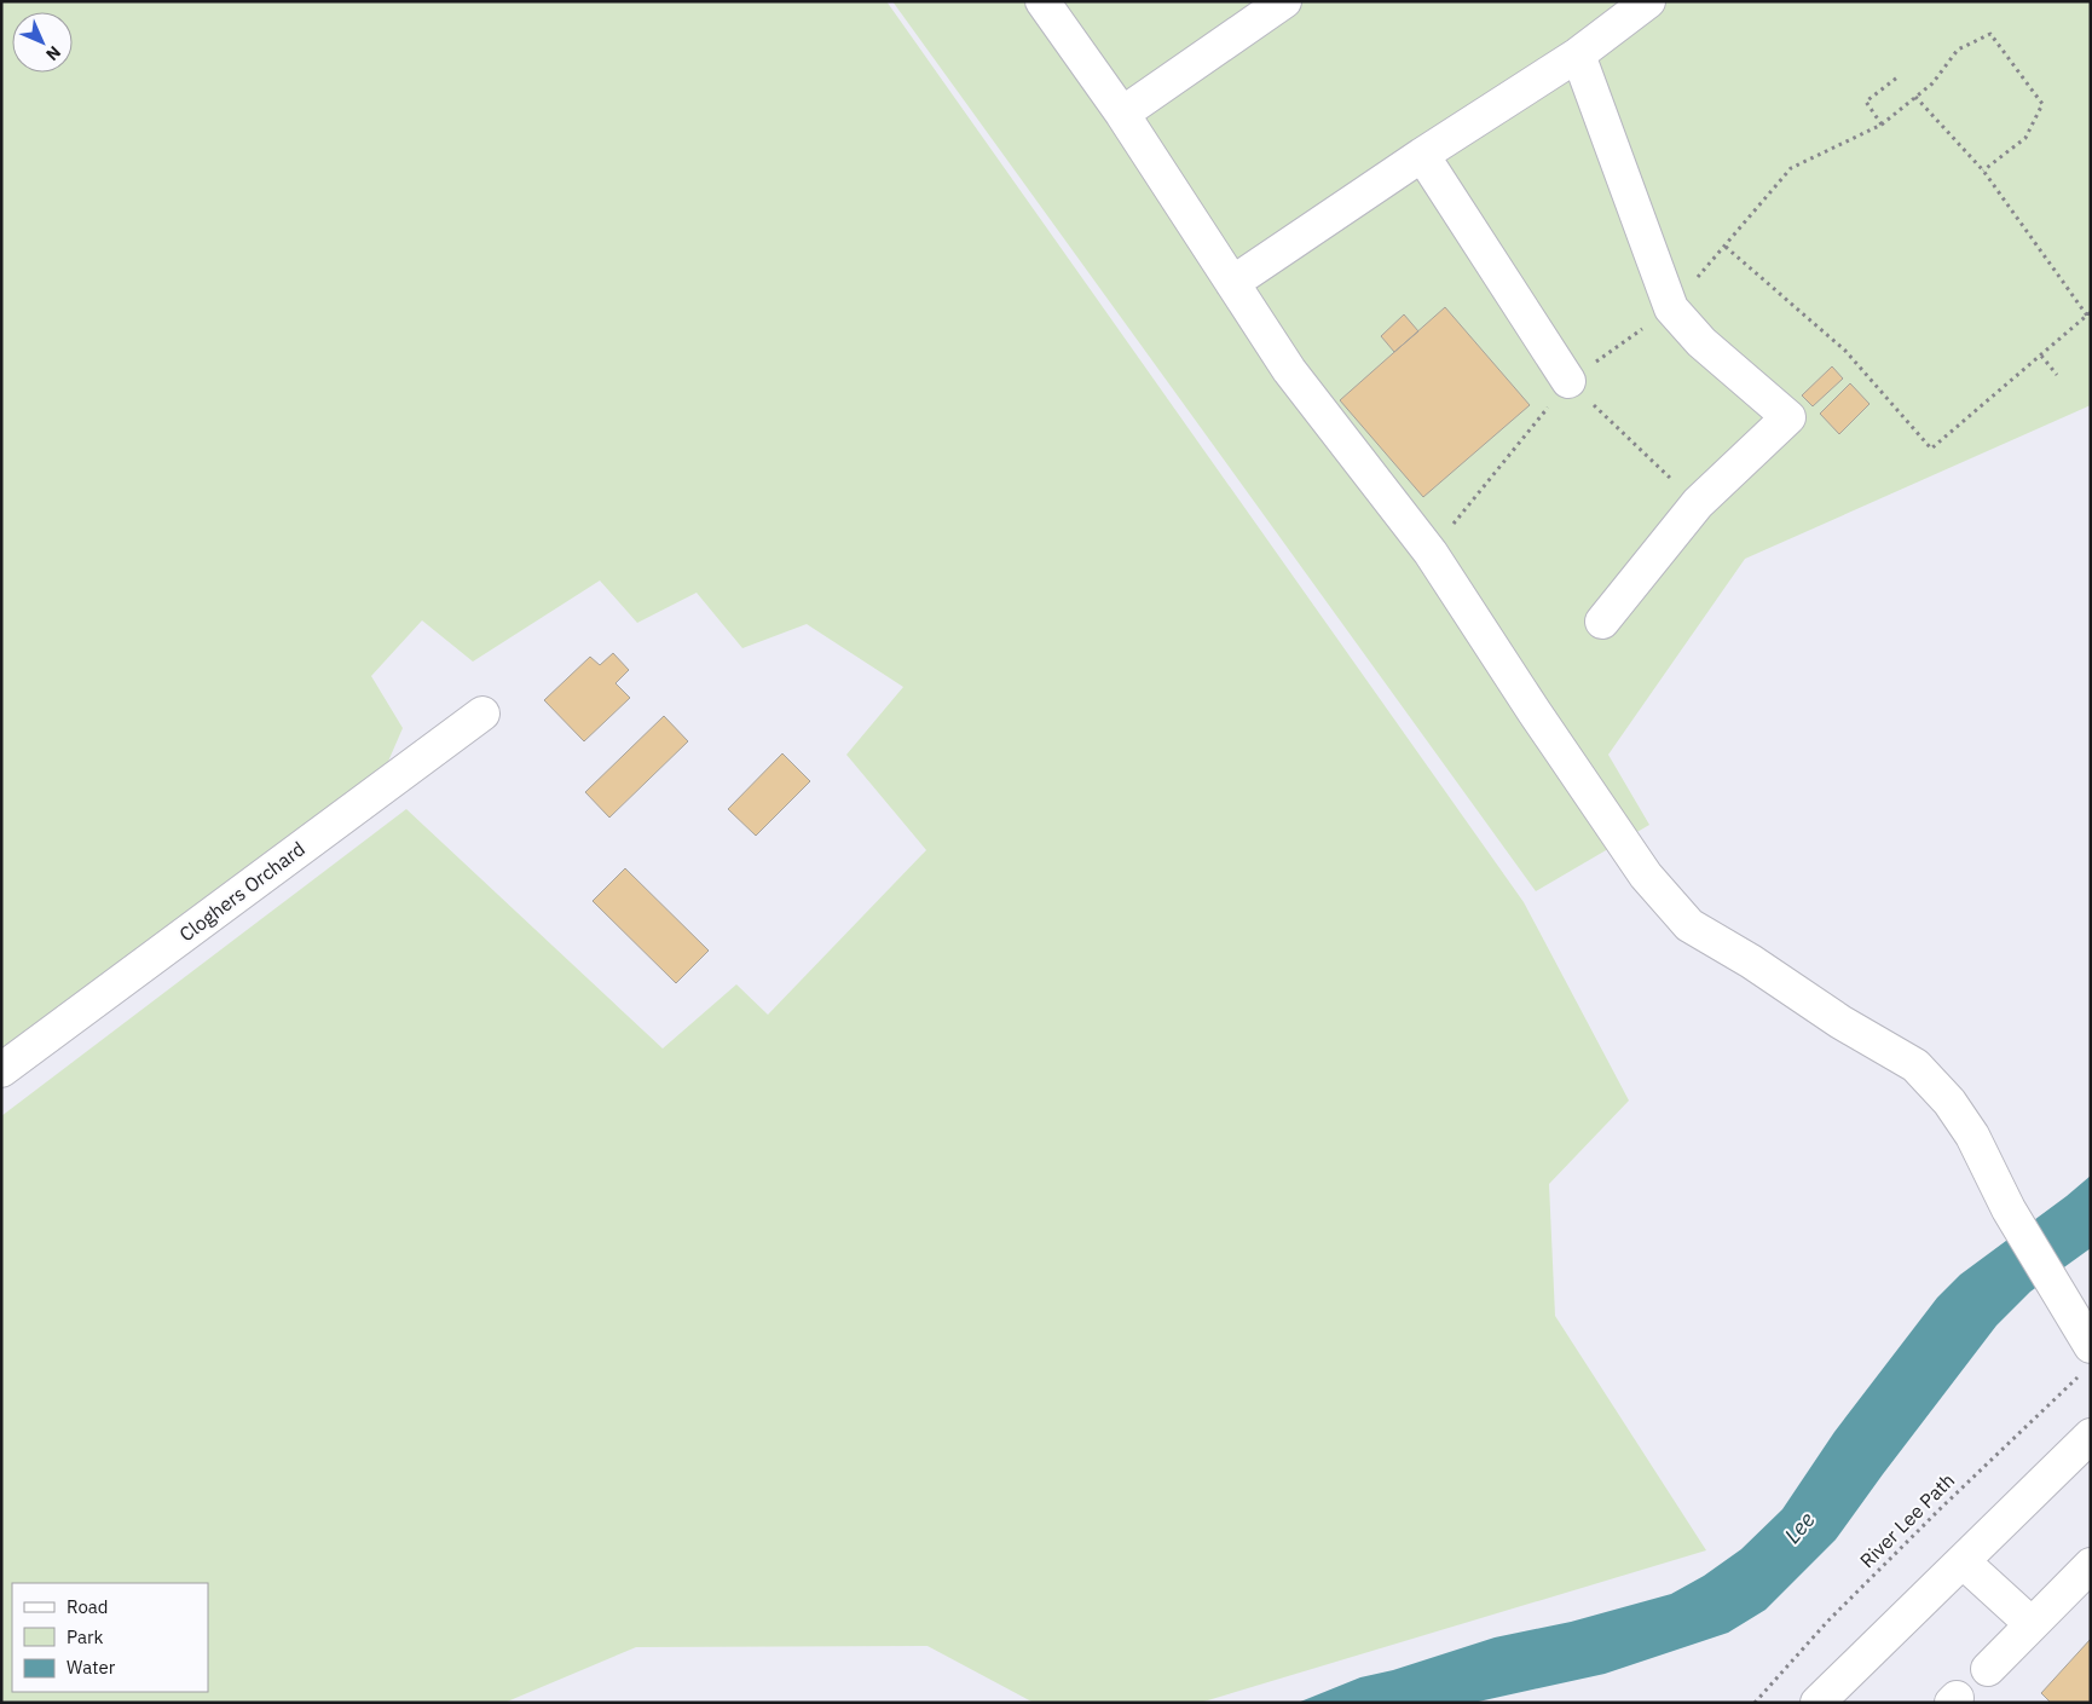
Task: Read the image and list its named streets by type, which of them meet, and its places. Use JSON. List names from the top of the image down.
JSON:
{
  "streets": {
    "street": ["Cloghers Orchard"],
    "path": ["River Lee Path"]
  },
  "water": ["Lee"],
  "legend": ["Road", "Park", "Water"],
  "north": "bottom right"
}
